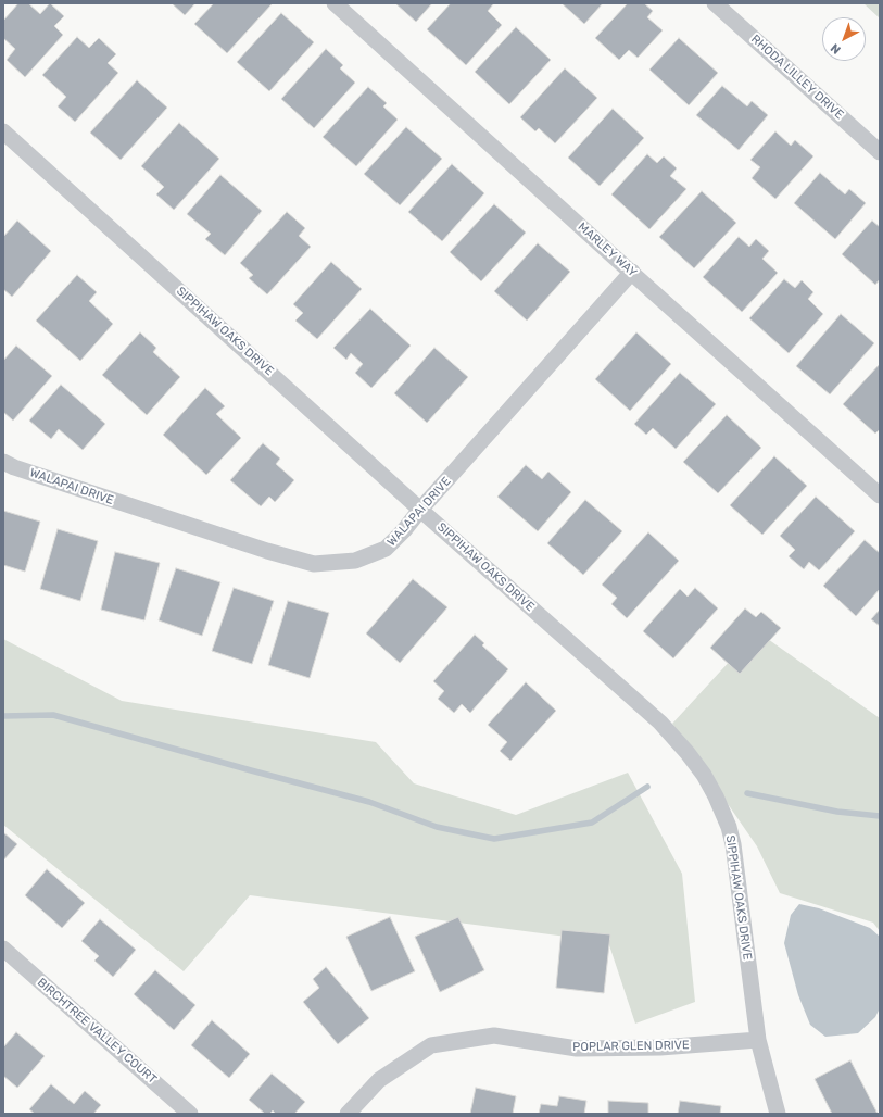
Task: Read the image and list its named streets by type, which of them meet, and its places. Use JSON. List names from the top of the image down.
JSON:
{
  "streets": {
    "street": [
      "RHODA LILLEY DRIVE",
      "MARLEY WAY",
      "SIPPIHAW OAKS DRIVE",
      "WALAPAI DRIVE",
      "BIRCHTREE VALLEY COURT",
      "POPLAR GLEN DRIVE"
    ]
  },
  "crossings": [
    ["MARLEY WAY", "WALAPAI DRIVE"],
    ["SIPPIHAW OAKS DRIVE", "WALAPAI DRIVE"],
    ["SIPPIHAW OAKS DRIVE", "POPLAR GLEN DRIVE"]
  ],
  "north": "bottom left"
}
